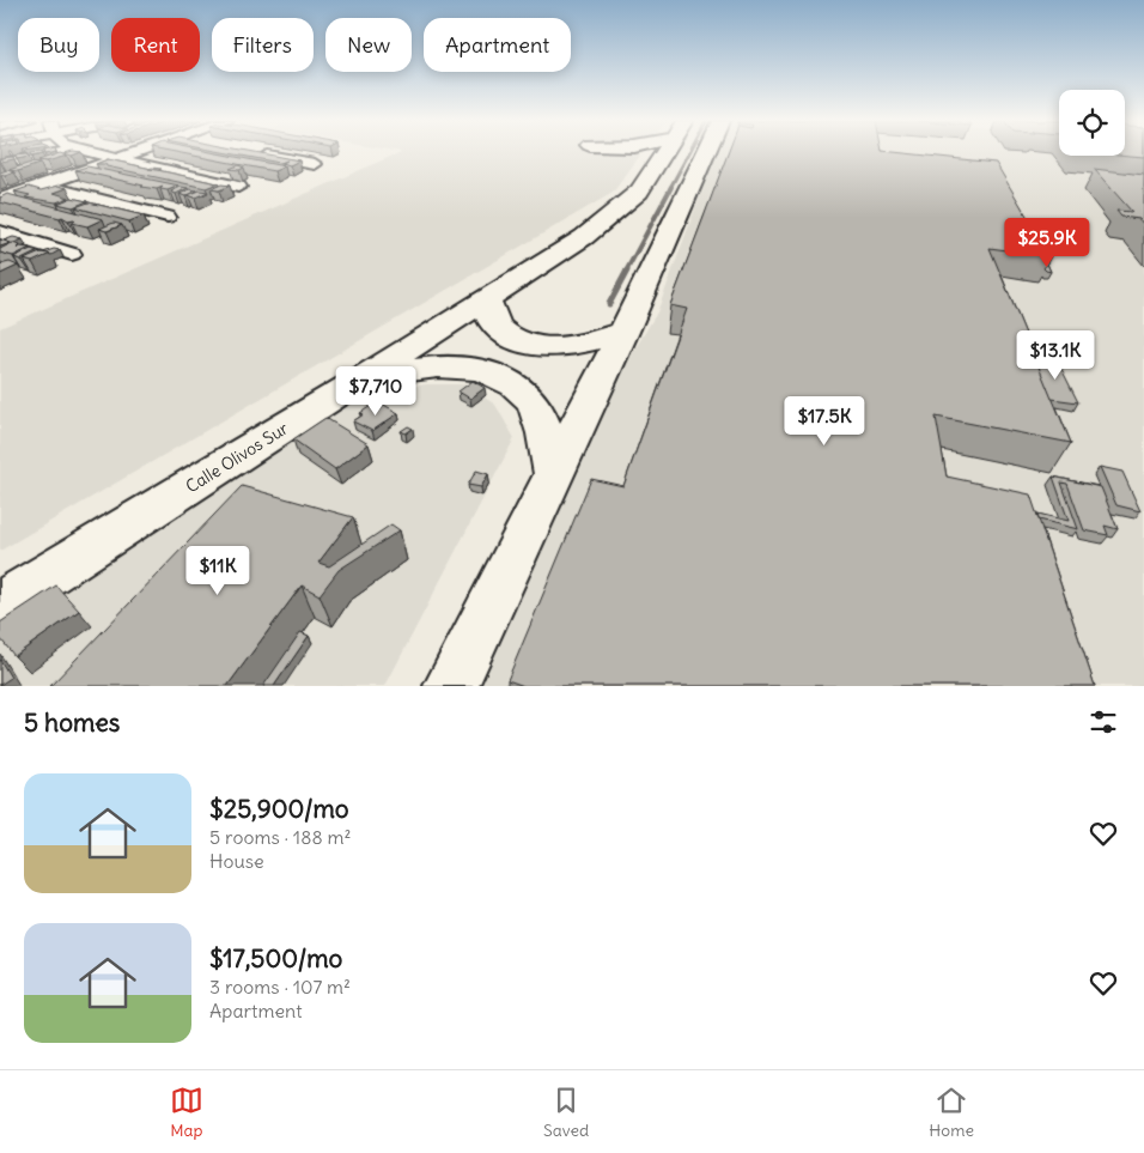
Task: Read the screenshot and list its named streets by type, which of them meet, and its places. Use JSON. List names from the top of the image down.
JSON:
{
  "streets": {
    "main road": ["Calle Olivos Sur"]
  },
  "page": {
    "chip": [
      "Buy",
      "Rent",
      "Filters",
      "New",
      "Apartment"
    ],
    "price": [
      "$25.9K",
      "$13.1K",
      "$7,710",
      "$17.5K",
      "$11K"
    ],
    "heading": "5 homes",
    "list": [
      {
        "name": "$25,900/mo",
        "note": "5 rooms · 188 m² · House"
      },
      {
        "name": "$17,500/mo",
        "note": "3 rooms · 107 m² · Apartment"
      }
    ],
    "tabs": ["Map", "Saved", "Home"]
  }
}
